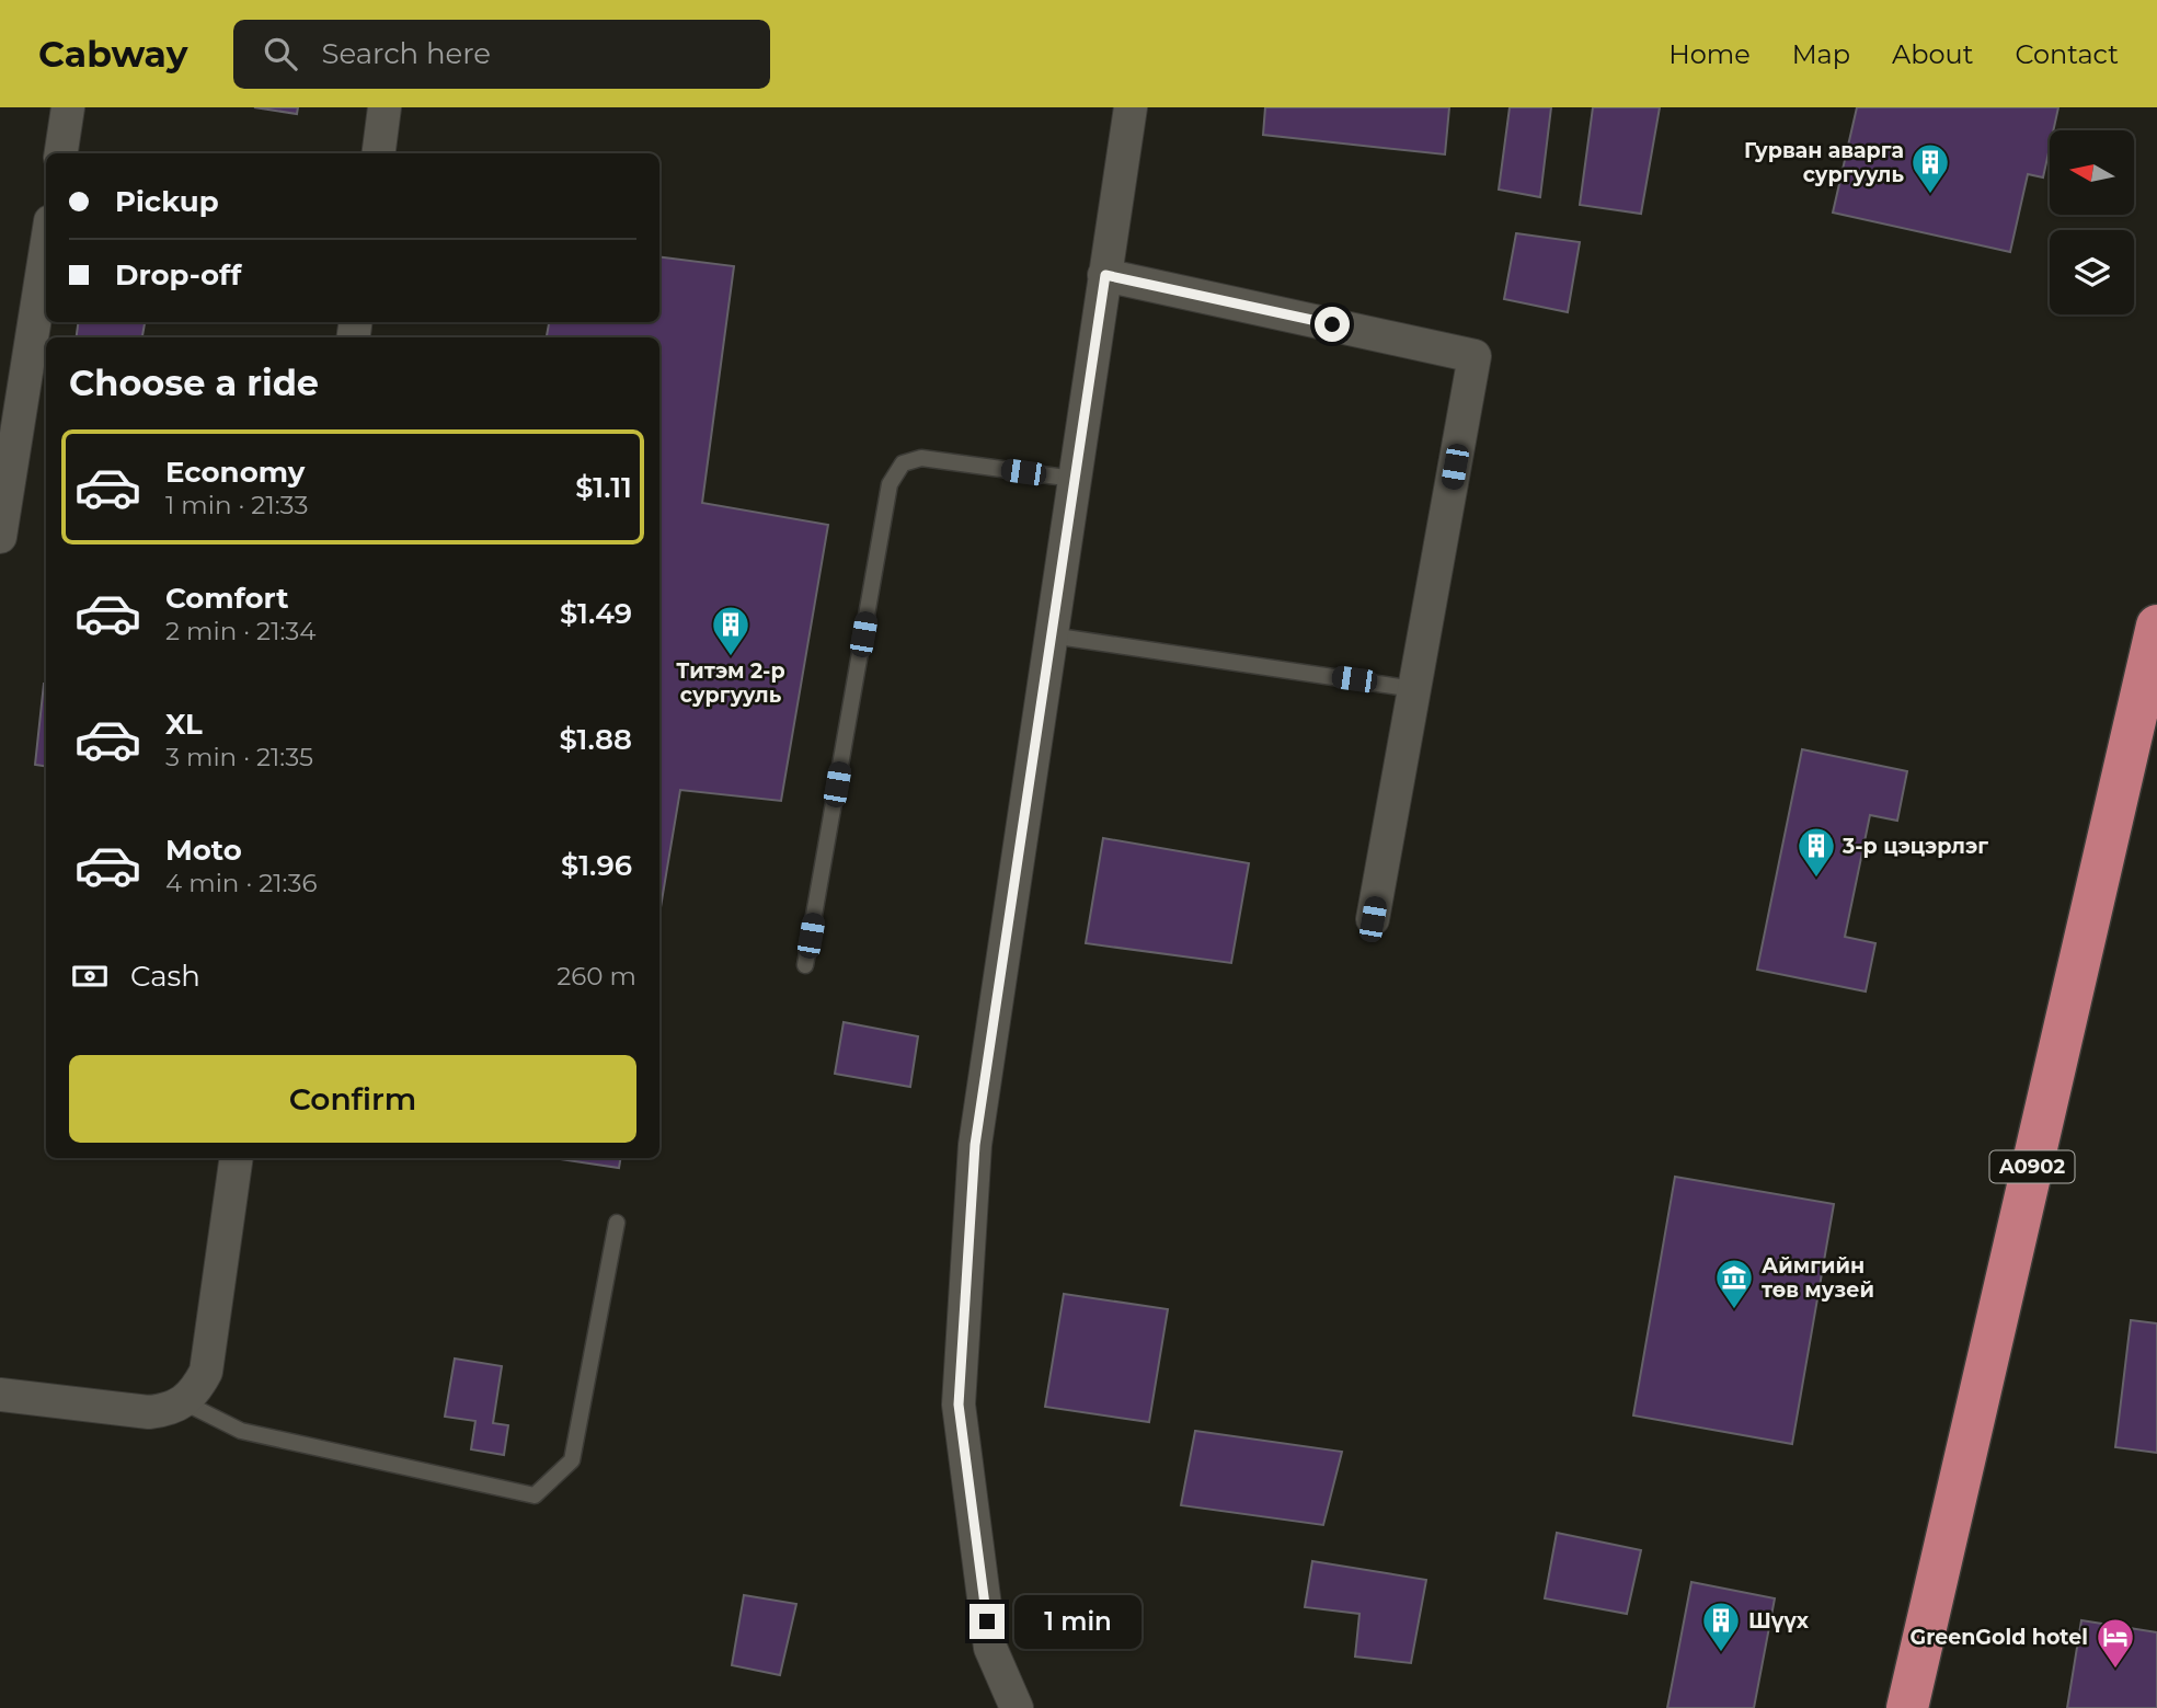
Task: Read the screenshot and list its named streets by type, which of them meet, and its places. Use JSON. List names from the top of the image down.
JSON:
{
  "streets": {
    "highway": ["A0902"]
  },
  "places": {
    "building": [
      "Гурван аварга сургууль",
      "Титэм 2-р сургууль",
      "3-р цэцэрлэг",
      "Шүүх"
    ],
    "museum": ["Аймгийн төв музей"],
    "hotel": ["GreenGold hotel"]
  },
  "north": "left",
  "page": {
    "header": "Cabway",
    "search": "Search here",
    "nav": [
      "Home",
      "Map",
      "About",
      "Contact"
    ],
    "banner": ["Pickup", "Drop-off"],
    "heading": "Choose a ride",
    "list": [
      {
        "name": "Economy",
        "note": "1 min · 21:33",
        "value": "$1.11"
      },
      {
        "name": "Comfort",
        "note": "2 min · 21:34",
        "value": "$1.49"
      },
      {
        "name": "XL",
        "note": "3 min · 21:35",
        "value": "$1.88"
      },
      {
        "name": "Moto",
        "note": "4 min · 21:36",
        "value": "$1.96"
      }
    ],
    "pay": ["Cash", "260 m"],
    "buttons": "Confirm",
    "bubble": "1 min"
  }
}
